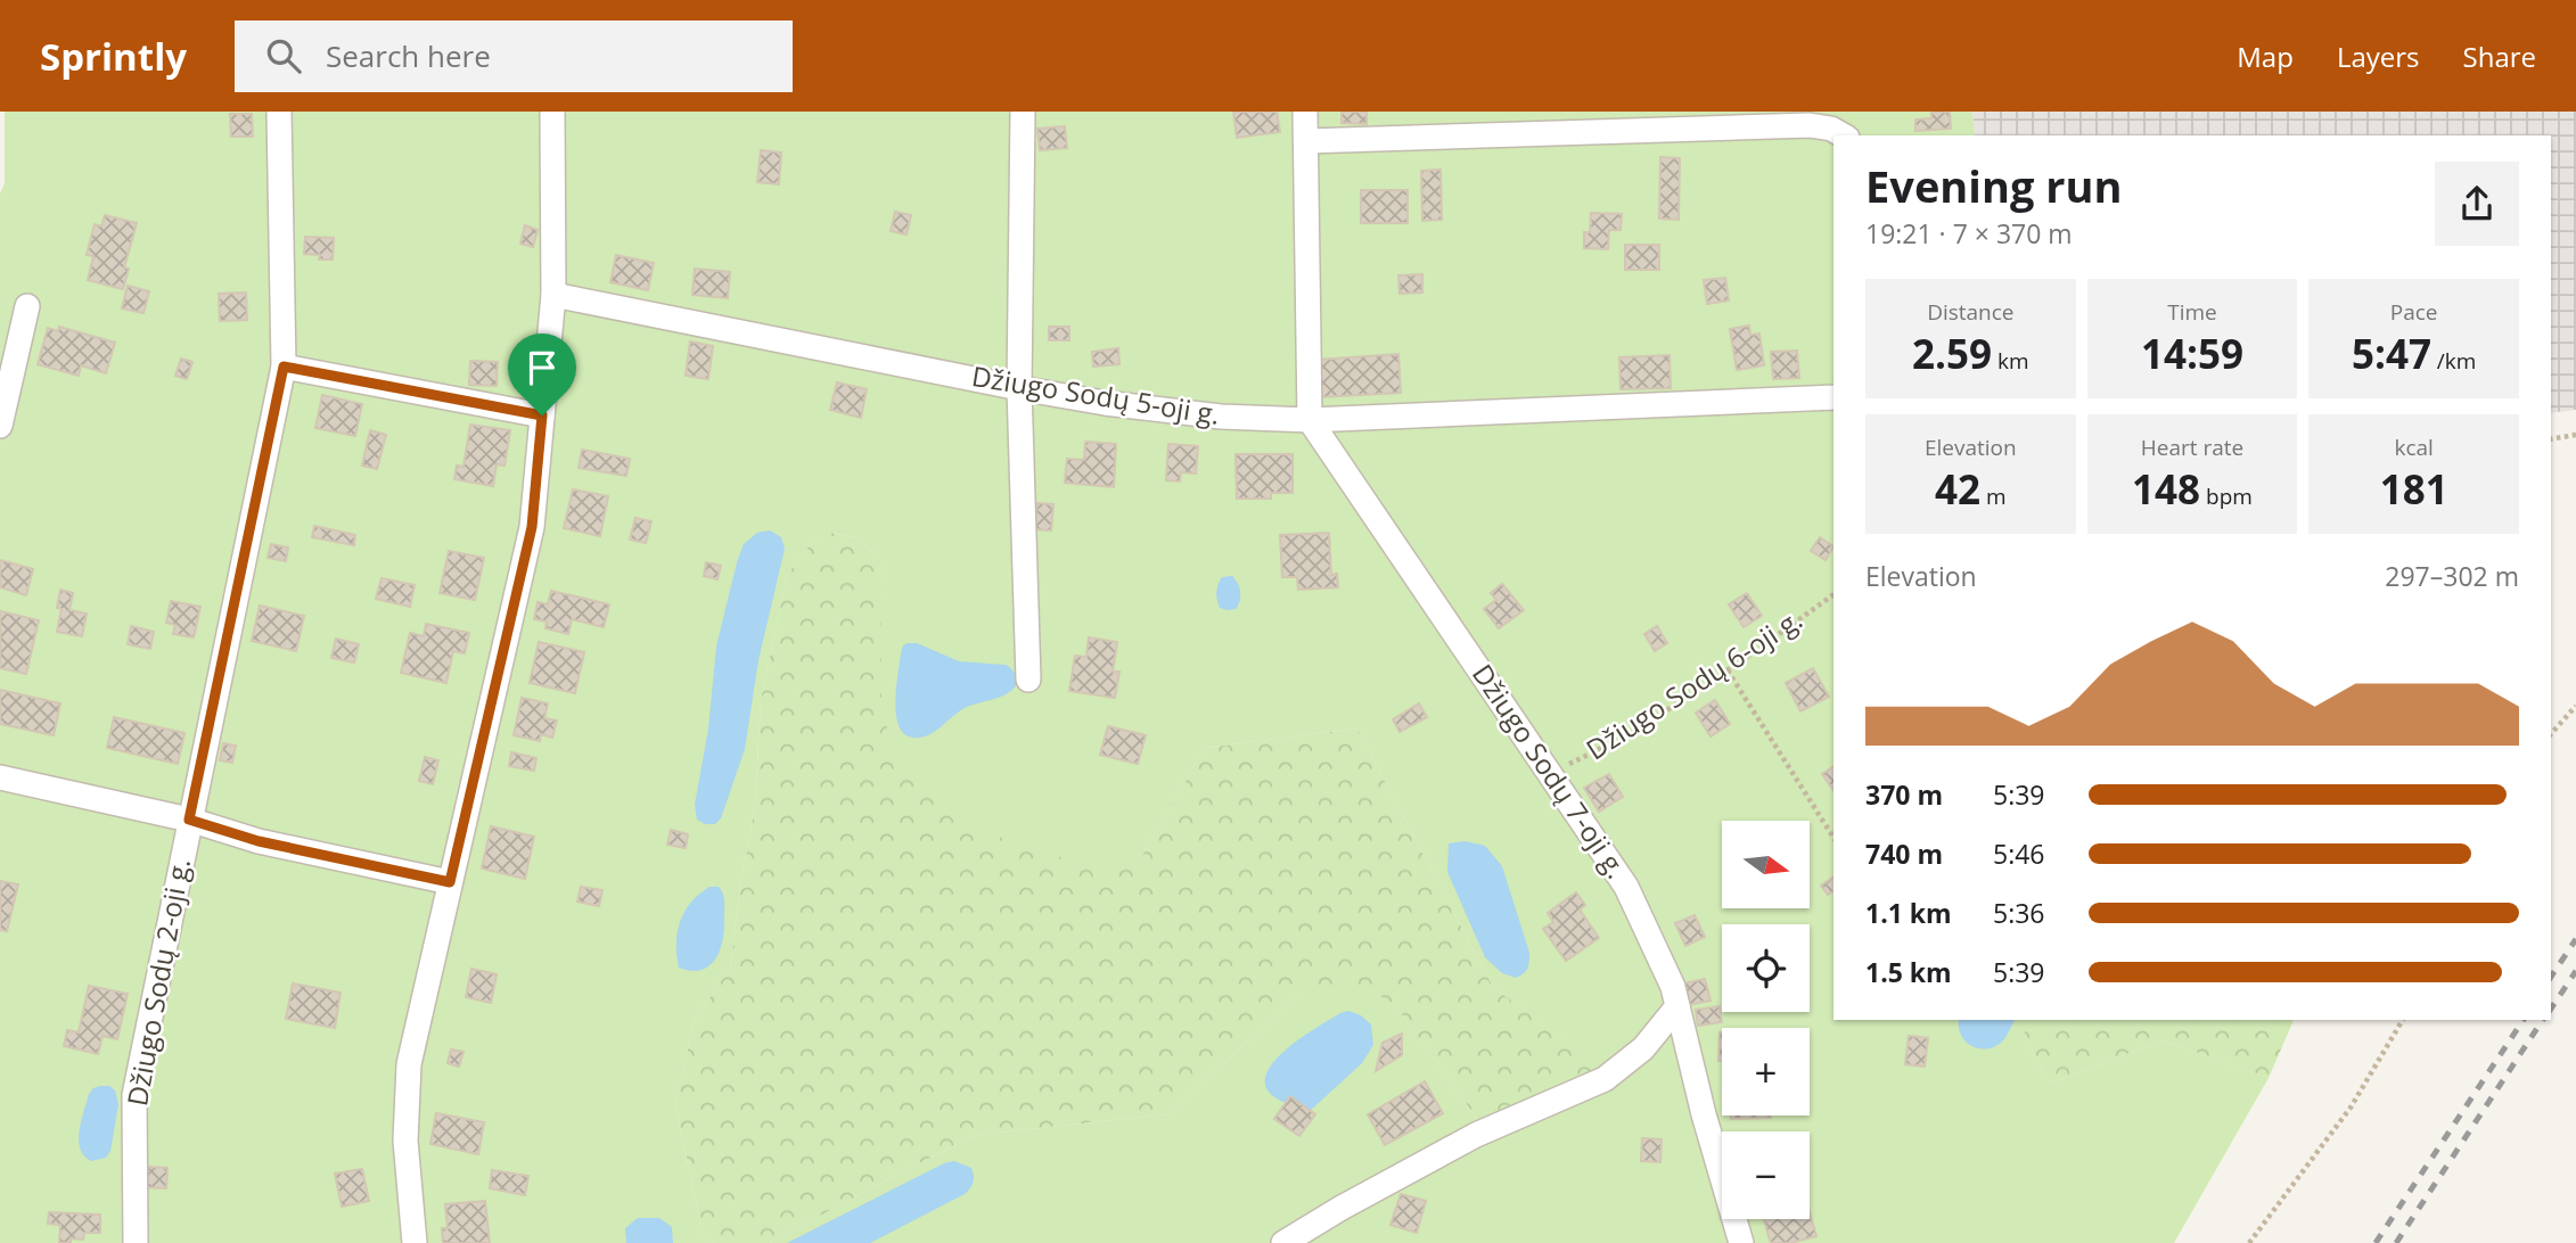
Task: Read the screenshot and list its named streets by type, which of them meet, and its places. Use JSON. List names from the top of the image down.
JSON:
{
  "streets": {
    "street": ["Džiugo Sodų 5-oji g.", "Džiugo Sodų 7-oji g.", "Džiugo Sodų 2-oji g."],
    "path": ["Džiugo Sodų 6-oji g."]
  },
  "crossings": [
    ["Džiugo Sodų 5-oji g.", "Džiugo Sodų 7-oji g."],
    ["Džiugo Sodų 6-oji g.", "Džiugo Sodų 7-oji g."]
  ],
  "north": "right",
  "page": {
    "header": "Sprintly",
    "search": "Search here",
    "nav": ["Map", "Layers", "Share"],
    "heading": ["Evening run", "19:21 · 7 × 370 m"],
    "stats": [
      ["Distance", "2.59 km"],
      ["Time", "14:59"],
      ["Pace", "5:47 /km"],
      ["Elevation", "42 m"],
      ["Heart rate", "148 bpm"],
      ["kcal", "181"]
    ],
    "chart": ["Elevation", "297–302 m"],
    "list": [
      {
        "name": "370 m",
        "note": "5:39"
      },
      {
        "name": "740 m",
        "note": "5:46"
      },
      {
        "name": "1.1 km",
        "note": "5:36"
      },
      {
        "name": "1.5 km",
        "note": "5:39"
      }
    ],
    "map_buttons": ["+", "−"]
  }
}
